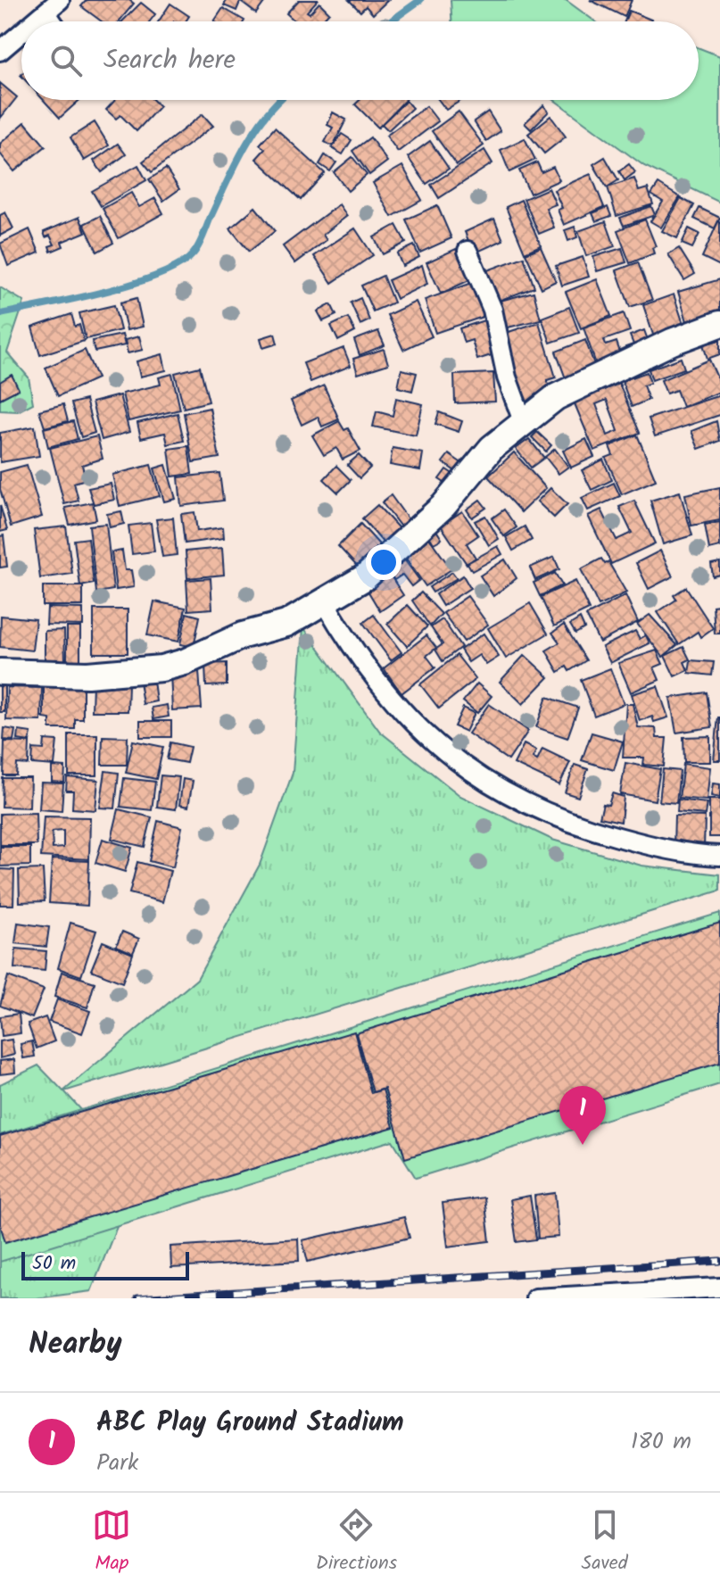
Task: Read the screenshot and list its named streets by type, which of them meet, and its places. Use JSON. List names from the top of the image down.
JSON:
{
  "scale_bar": "50 m",
  "page": {
    "search": "Search here",
    "pins": "1",
    "scale": "50 m",
    "heading": "Nearby",
    "list": [
      {
        "mark": "1",
        "name": "ABC Play Ground Stadium",
        "note": "Park",
        "value": "180 m"
      }
    ],
    "nav": ["Map", "Directions", "Saved"]
  }
}
